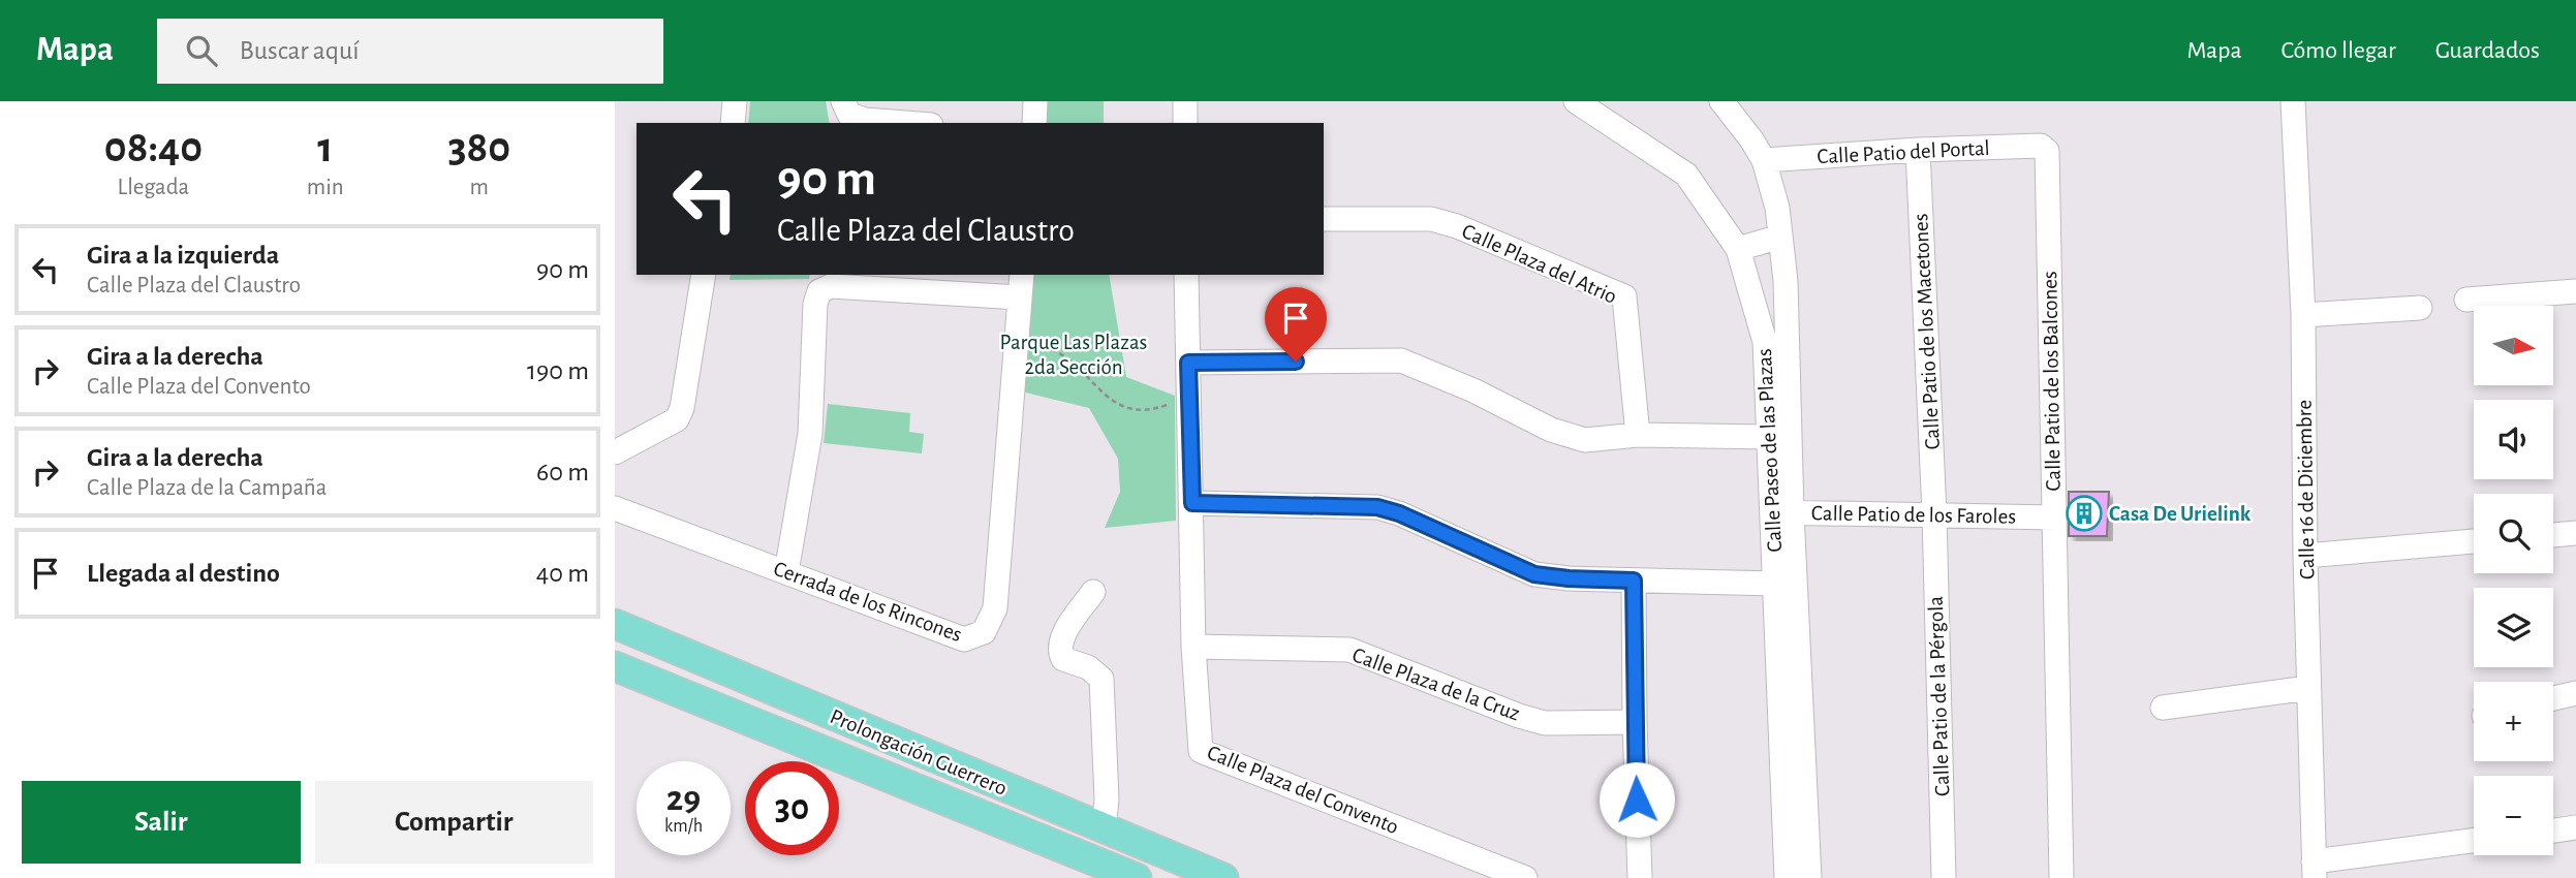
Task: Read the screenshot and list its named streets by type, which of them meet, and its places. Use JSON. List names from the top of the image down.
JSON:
{
  "streets": {
    "main road": ["Prolongación Guerrero"],
    "street": [
      "Calle Patio del Portal",
      "Calle Plaza del Atrio",
      "Calle Patio de los Macetones",
      "Calle Patio de los Balcones",
      "Calle Paseo de las Plazas",
      "Calle 16 de Diciembre",
      "Calle Patio de los Faroles",
      "Cerrada de los Rincones",
      "Calle Plaza de la Cruz",
      "Calle Patio de la Pérgola",
      "Calle Plaza del Convento"
    ]
  },
  "crossings": [
    ["Calle Patio del Portal", "Calle Patio de los Macetones"],
    ["Calle Patio del Portal", "Calle Patio de los Balcones"],
    ["Calle Patio del Portal", "Calle Paseo de las Plazas"],
    ["Calle Patio de los Macetones", "Calle Patio de los Faroles"],
    ["Calle Patio de los Macetones", "Calle Patio de la Pérgola"],
    ["Calle Patio de los Balcones", "Calle Patio de los Faroles"],
    ["Calle Paseo de las Plazas", "Calle Patio de los Faroles"],
    ["Calle Patio de los Faroles", "Calle Patio de la Pérgola"],
    ["Calle Plaza de la Cruz", "Calle Plaza del Convento"]
  ],
  "parks": ["Parque Las Plazas 2da Sección"],
  "places": {
    "building": ["Casa De Urielink"]
  },
  "north": "right",
  "page": {
    "header": "Mapa",
    "search": "Buscar aquí",
    "nav": ["Mapa", "Cómo llegar", "Guardados"],
    "eta": [
      "08:40",
      "Llegada",
      "1",
      "min",
      "380",
      "m"
    ],
    "turn": ["90 m", "Calle Plaza del Claustro"],
    "list": [
      {
        "name": "Gira a la izquierda",
        "note": "Calle Plaza del Claustro",
        "value": "90 m"
      },
      {
        "name": "Gira a la derecha",
        "note": "Calle Plaza del Convento",
        "value": "190 m"
      },
      {
        "name": "Gira a la derecha",
        "note": "Calle Plaza de la Campaña",
        "value": "60 m"
      },
      {
        "name": "Llegada al destino",
        "value": "40 m"
      }
    ],
    "map_buttons": ["+", "−"],
    "speed": "29 km/h",
    "limit": "30",
    "buttons": ["Salir", "Compartir"]
  }
}
